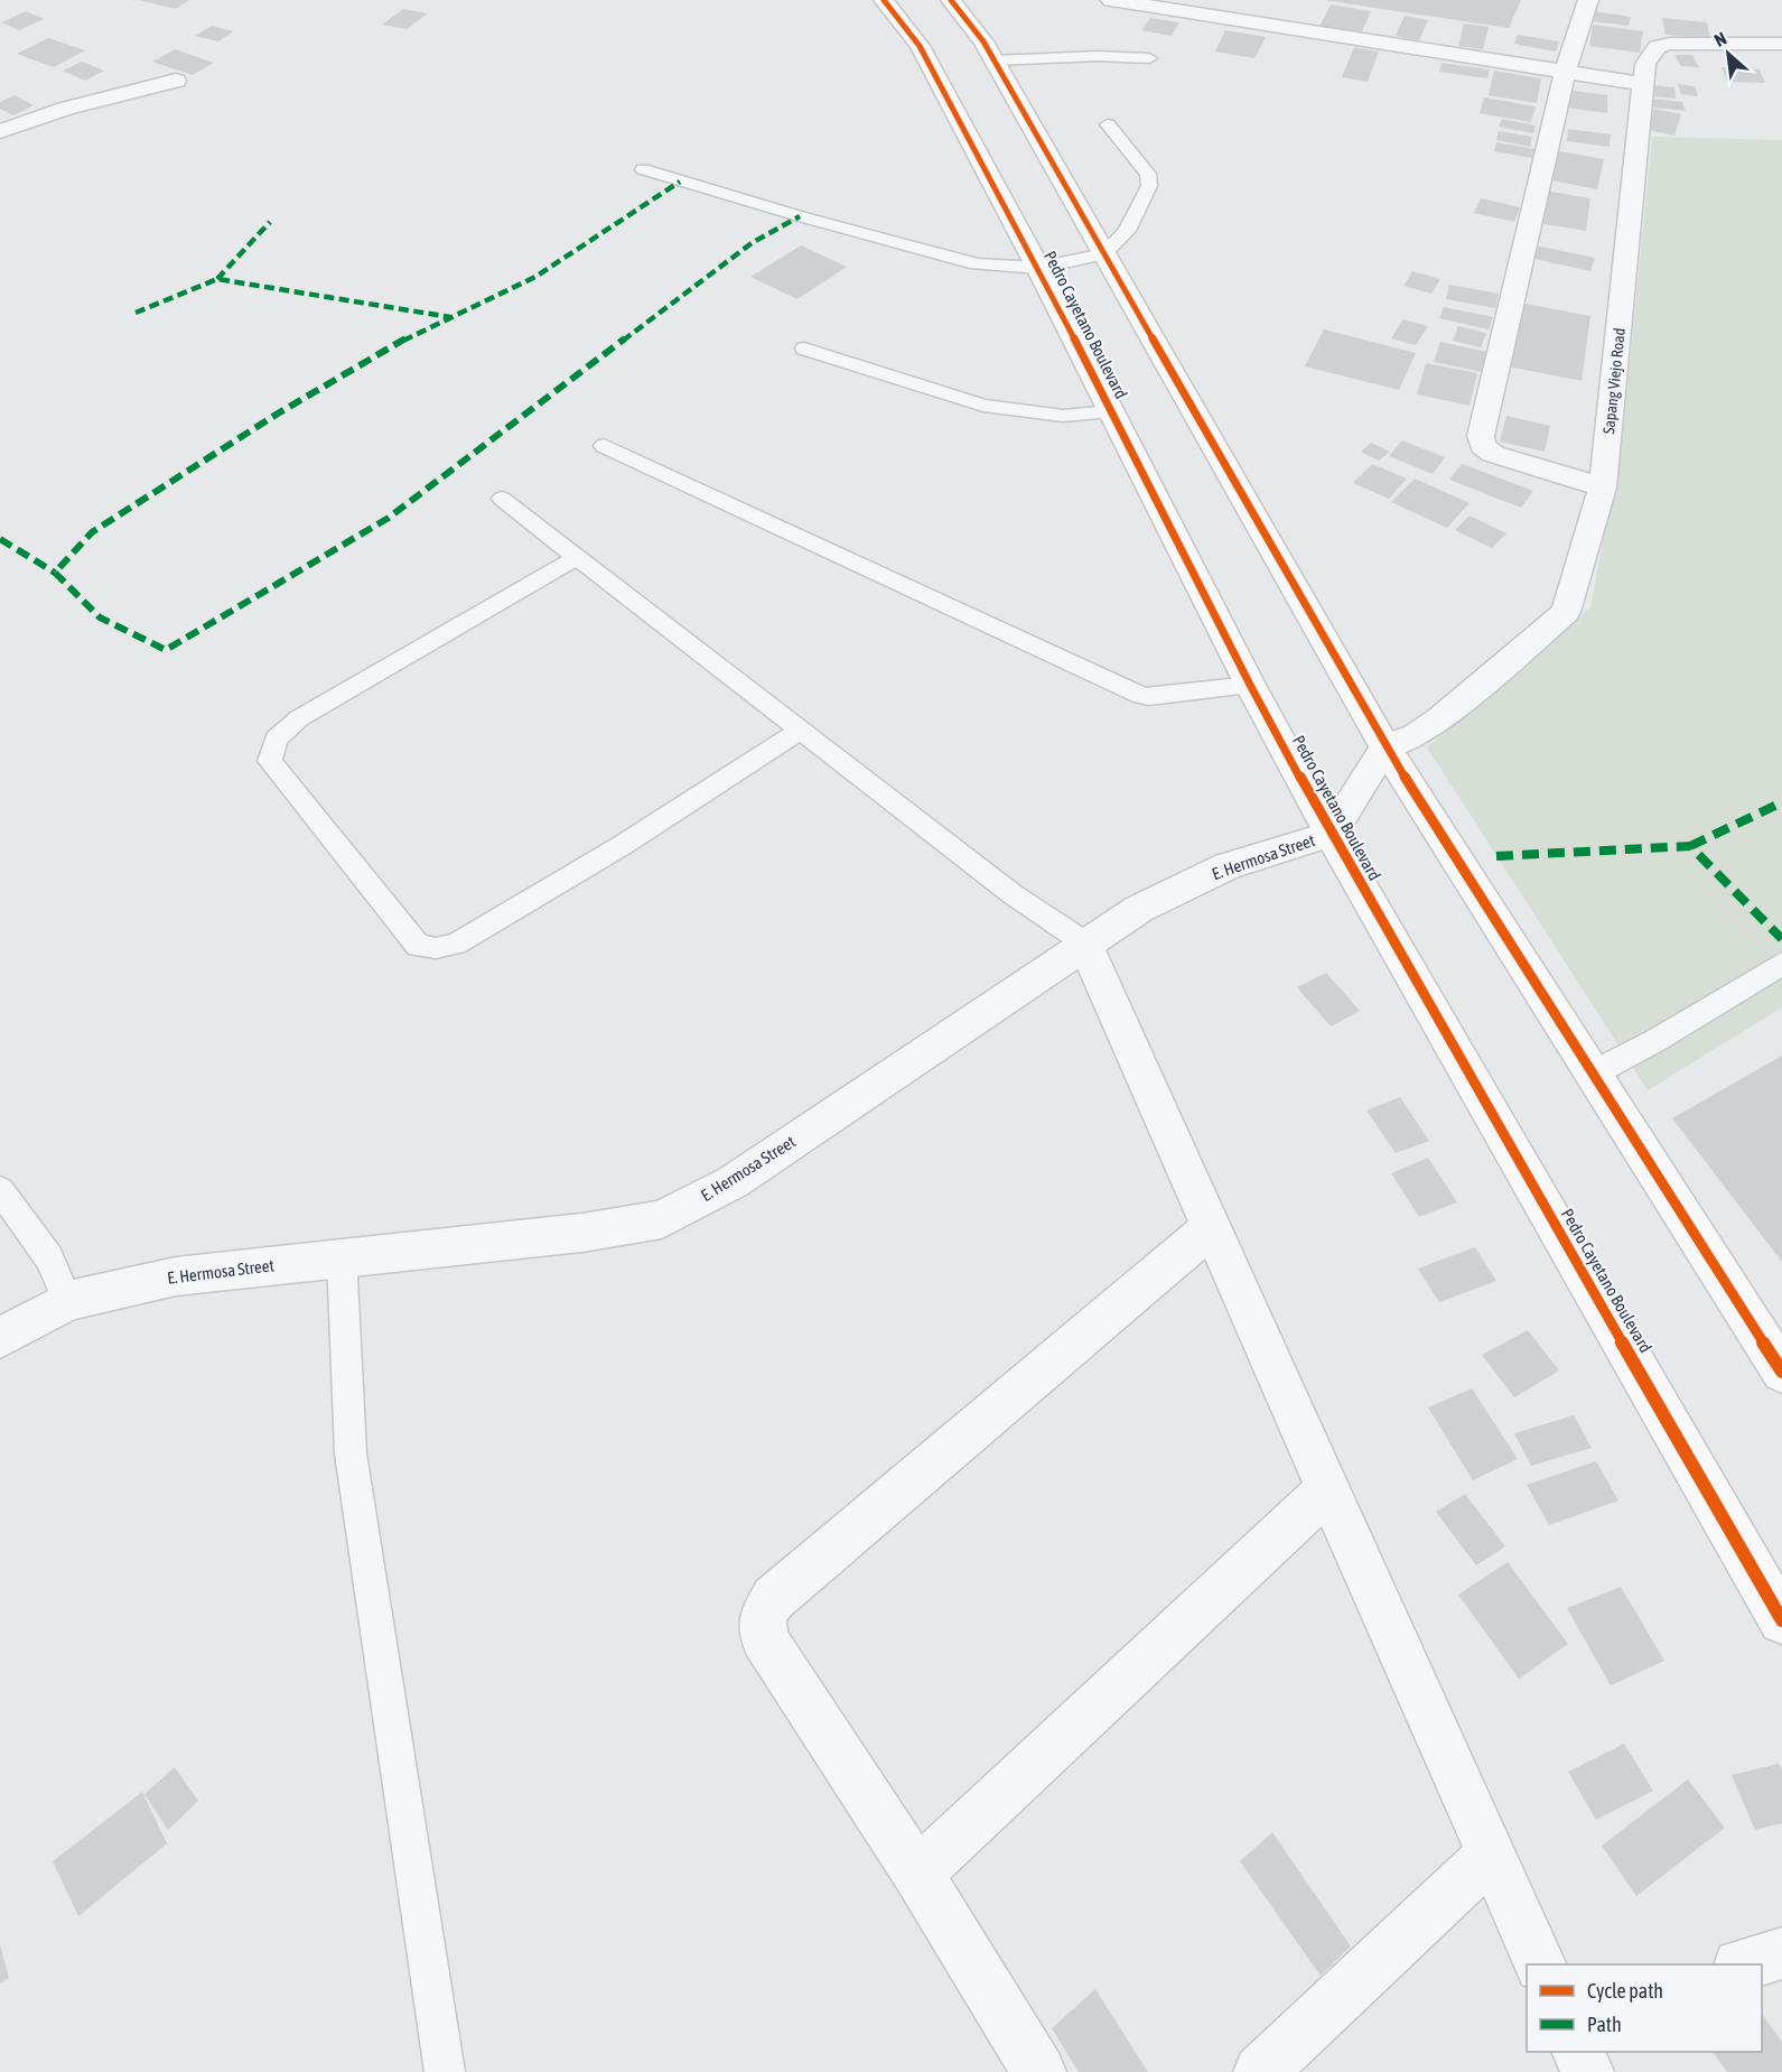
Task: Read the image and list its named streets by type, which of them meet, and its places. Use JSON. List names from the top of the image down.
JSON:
{
  "streets": {
    "main road": ["Pedro Cayetano Boulevard"],
    "street": ["Sapang Viejo Road", "E. Hermosa Street"]
  },
  "crossings": [
    ["Pedro Cayetano Boulevard", "E. Hermosa Street"],
    ["Sapang Viejo Road", "E. Hermosa Street"]
  ],
  "legend": ["Cycle path", "Path"],
  "north": "top left"
}
